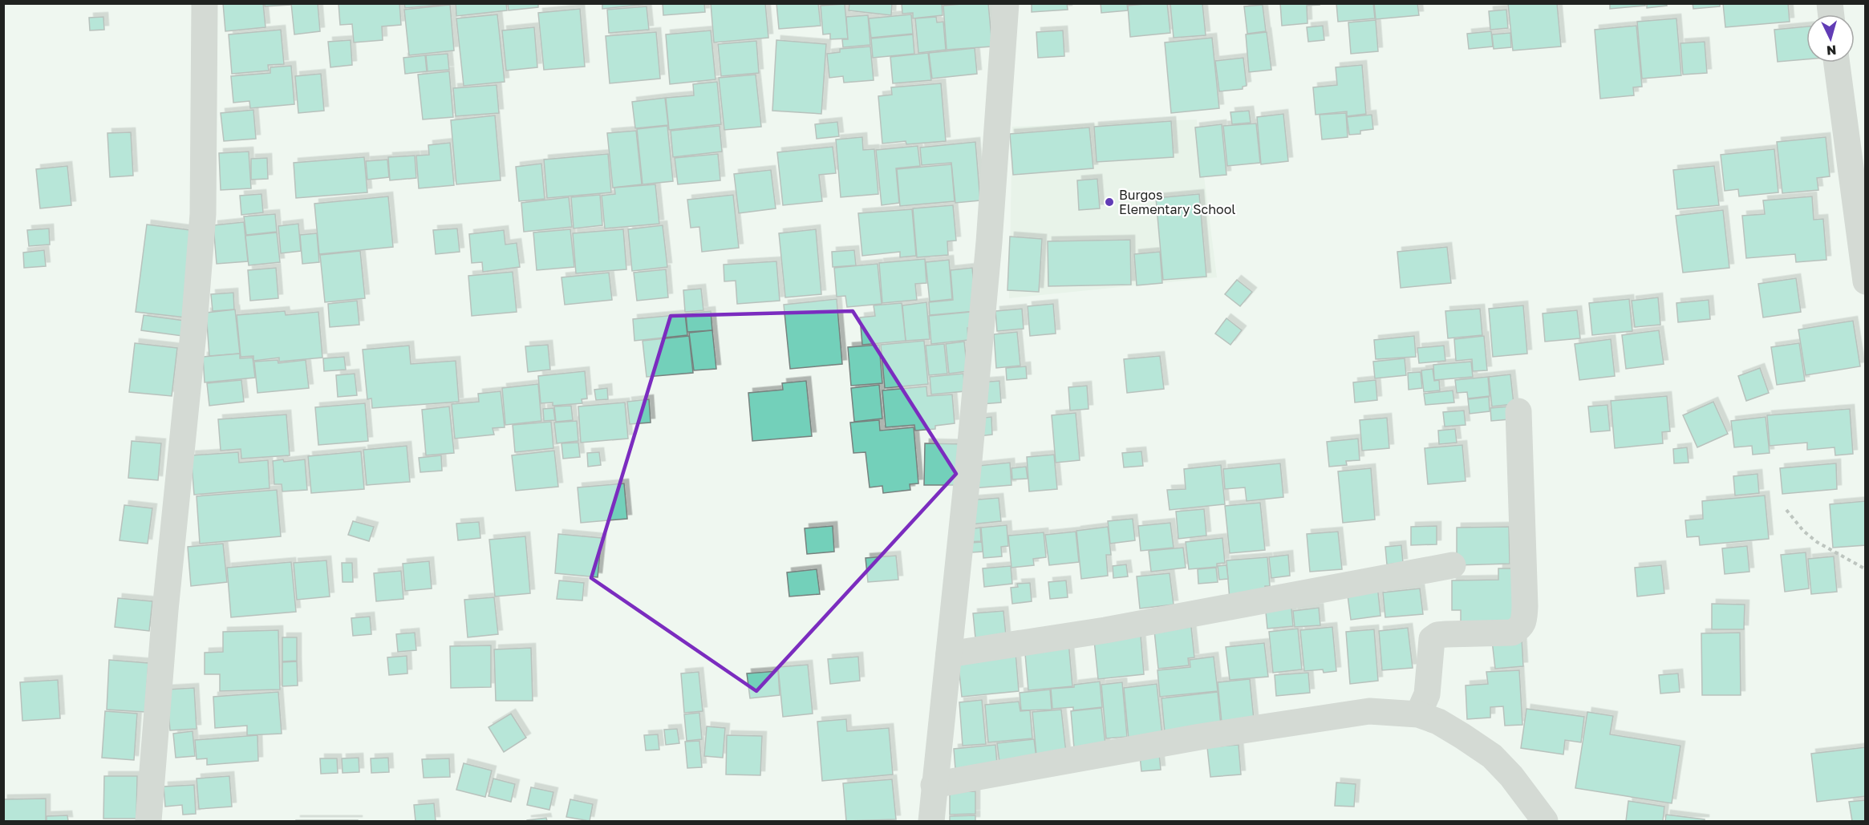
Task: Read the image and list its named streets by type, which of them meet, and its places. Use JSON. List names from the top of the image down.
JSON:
{
  "places": ["Burgos Elementary School"],
  "north": "bottom"
}
